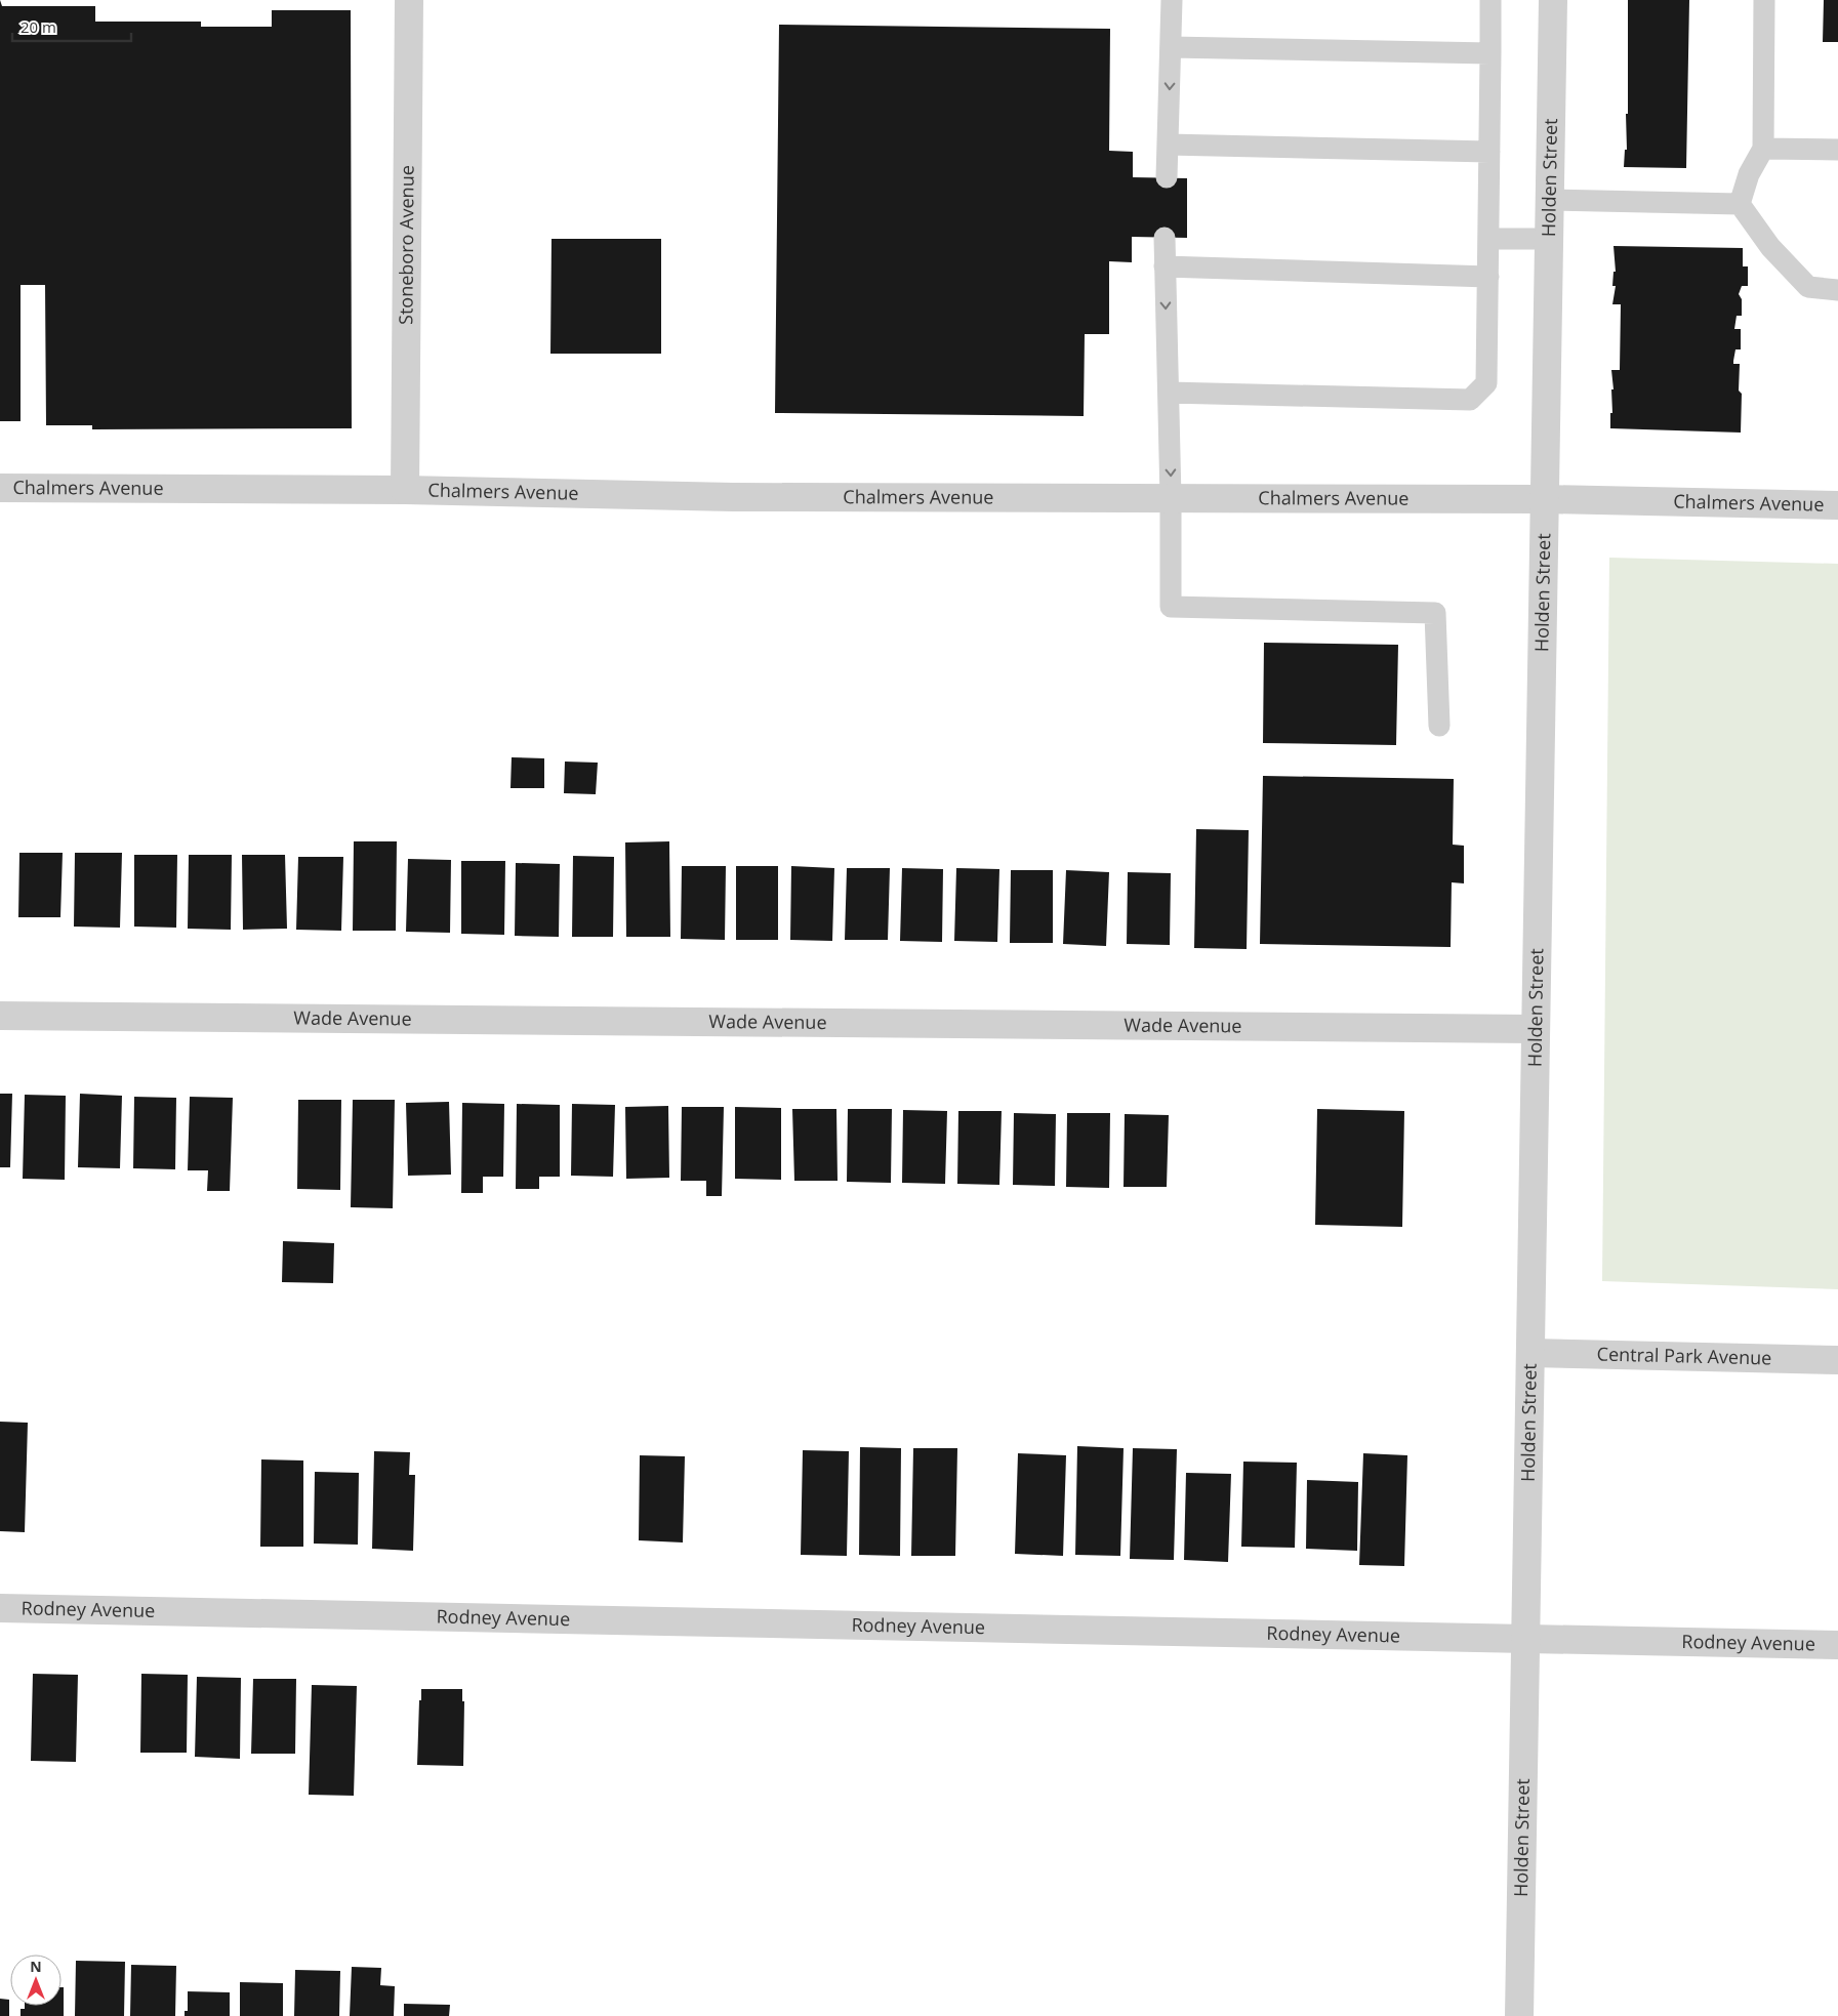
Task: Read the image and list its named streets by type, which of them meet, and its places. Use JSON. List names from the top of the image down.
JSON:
{
  "streets": {
    "street": [
      "Holden Street",
      "Stoneboro Avenue",
      "Chalmers Avenue",
      "Wade Avenue",
      "Central Park Avenue",
      "Rodney Avenue"
    ]
  },
  "crossings": [
    ["Holden Street", "Chalmers Avenue"],
    ["Holden Street", "Wade Avenue"],
    ["Holden Street", "Central Park Avenue"],
    ["Holden Street", "Rodney Avenue"],
    ["Stoneboro Avenue", "Chalmers Avenue"]
  ],
  "scale_bar": "20 m",
  "north": "top"
}
